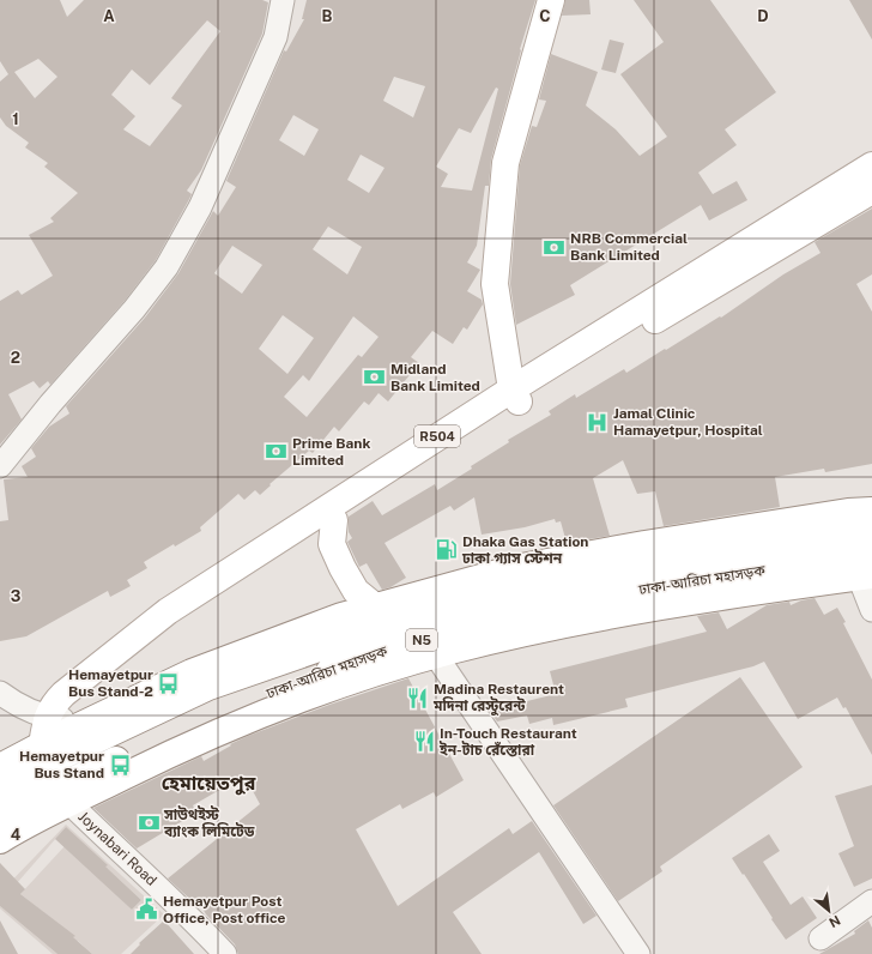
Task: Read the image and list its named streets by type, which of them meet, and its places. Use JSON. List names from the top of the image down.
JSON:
{
  "streets": {
    "main road": ["R504", "ঢাকা-আরিচা মহাসড়ক", "N5"],
    "street": ["Joynabari Road"]
  },
  "districts": ["হেমায়েতপুর"],
  "places": {
    "bank": [
      "NRB Commercial Bank Limited",
      "Midland Bank Limited",
      "Prime Bank Limited",
      "সাউথইস্ট ব্যাংক লিমিটেড"
    ],
    "hospital": ["Jamal Clinic Hamayetpur, Hospital"],
    "fuel station": ["Dhaka Gas Station ঢাকা গ্যাস স্টেশন"],
    "bus stop": ["Hemayetpur Bus Stand-2", "Hemayetpur Bus Stand"],
    "restaurant": ["Madina Restaurent মদিনা রেস্টুরেন্ট", "In-Touch Restaurant ইন-টাচ রেঁস্তোরা"],
    "public building": ["Hemayetpur Post Office, Post office"]
  },
  "north": "bottom right",
  "grid": {
    "columns": [
      "A",
      "B",
      "C",
      "D"
    ],
    "rows": [
      "1",
      "2",
      "3",
      "4"
    ]
  }
}
